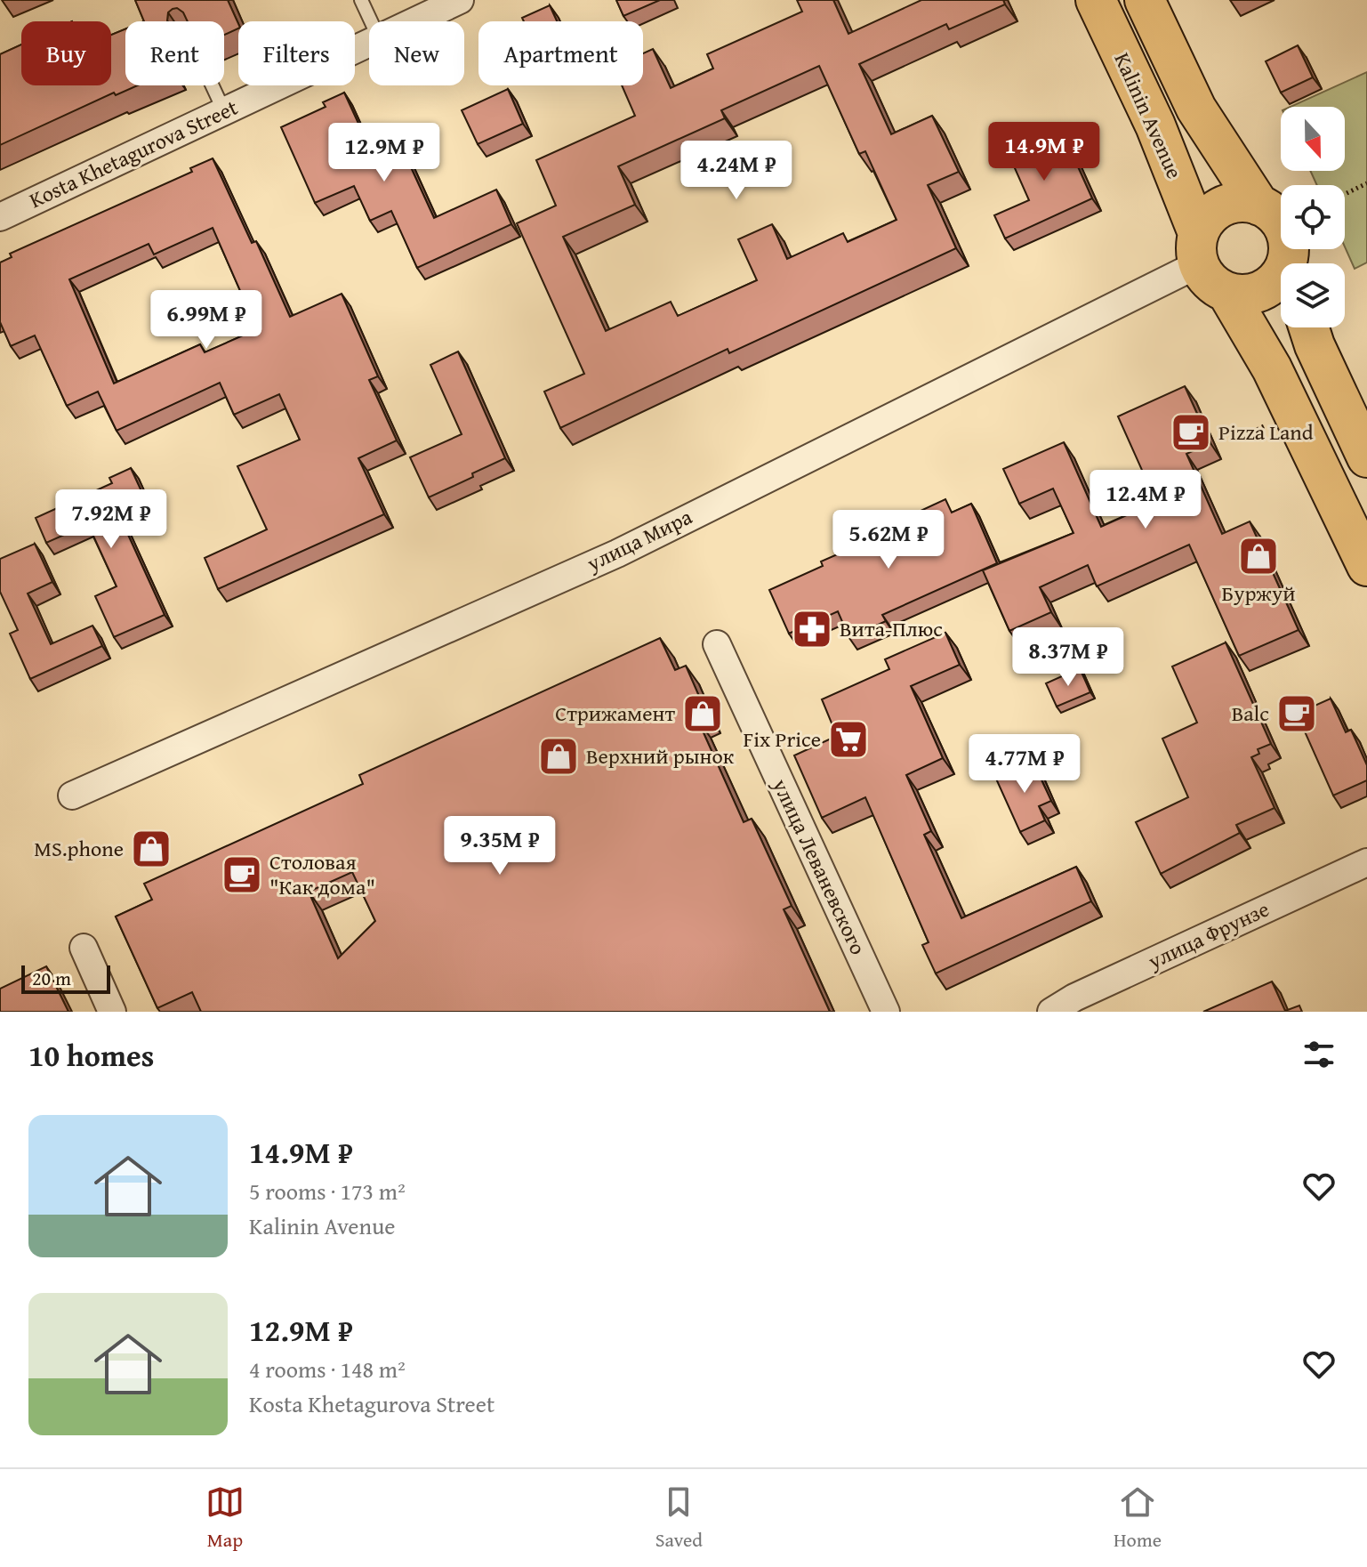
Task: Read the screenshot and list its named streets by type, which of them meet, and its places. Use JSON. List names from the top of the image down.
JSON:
{
  "streets": {
    "main road": ["Kalinin Avenue"],
    "street": [
      "Kosta Khetagurova Street",
      "улица Мира",
      "улица Леваневского",
      "улица Фрунзе"
    ]
  },
  "crossings": [
    ["Kalinin Avenue", "улица Мира"]
  ],
  "places": {
    "cafe": ["Pizza Land", "Balc", "Столовая \"Как дома\""],
    "shop": [
      "Буржуй",
      "Стрижамент",
      "Верхний рынок",
      "MS.phone"
    ],
    "pharmacy": ["Вита-Плюс"],
    "supermarket": ["Fix Price"]
  },
  "scale_bar": "20 m",
  "north": "bottom",
  "page": {
    "chip": [
      "Buy",
      "Rent",
      "Filters",
      "New",
      "Apartment"
    ],
    "price": [
      "14.9M ₽",
      "12.9M ₽",
      "4.24M ₽",
      "6.99M ₽",
      "12.4M ₽",
      "7.92M ₽",
      "5.62M ₽",
      "8.37M ₽",
      "4.77M ₽",
      "9.35M ₽"
    ],
    "scale": "20 m",
    "heading": "10 homes",
    "list": [
      {
        "name": "14.9M ₽",
        "note": "5 rooms · 173 m² · Kalinin Avenue"
      },
      {
        "name": "12.9M ₽",
        "note": "4 rooms · 148 m² · Kosta Khetagurova Street"
      }
    ],
    "tabs": ["Map", "Saved", "Home"]
  }
}
